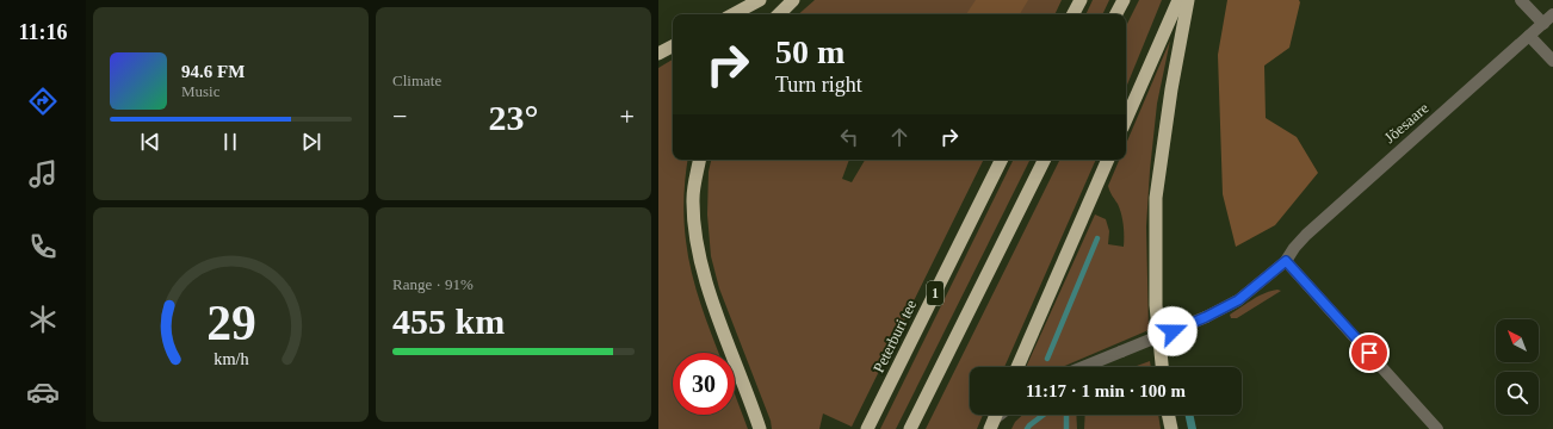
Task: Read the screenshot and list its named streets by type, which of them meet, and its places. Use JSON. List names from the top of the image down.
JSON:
{
  "streets": {
    "highway": ["1", "Peterburi tee"],
    "street": ["Jõesaare"]
  },
  "north": "top left",
  "page": {
    "tabs": "11:16",
    "tile": [
      "Climate",
      ["Range · 91%", "455 km"]
    ],
    "turn": ["50 m", "Turn right"],
    "song": ["94.6 FM", "Music"],
    "heat": ["−", "23°", "+"],
    "limit": "30",
    "trip": "11:17 · 1 min · 100 m",
    "gauge": ["29", "km/h"]
  }
}
